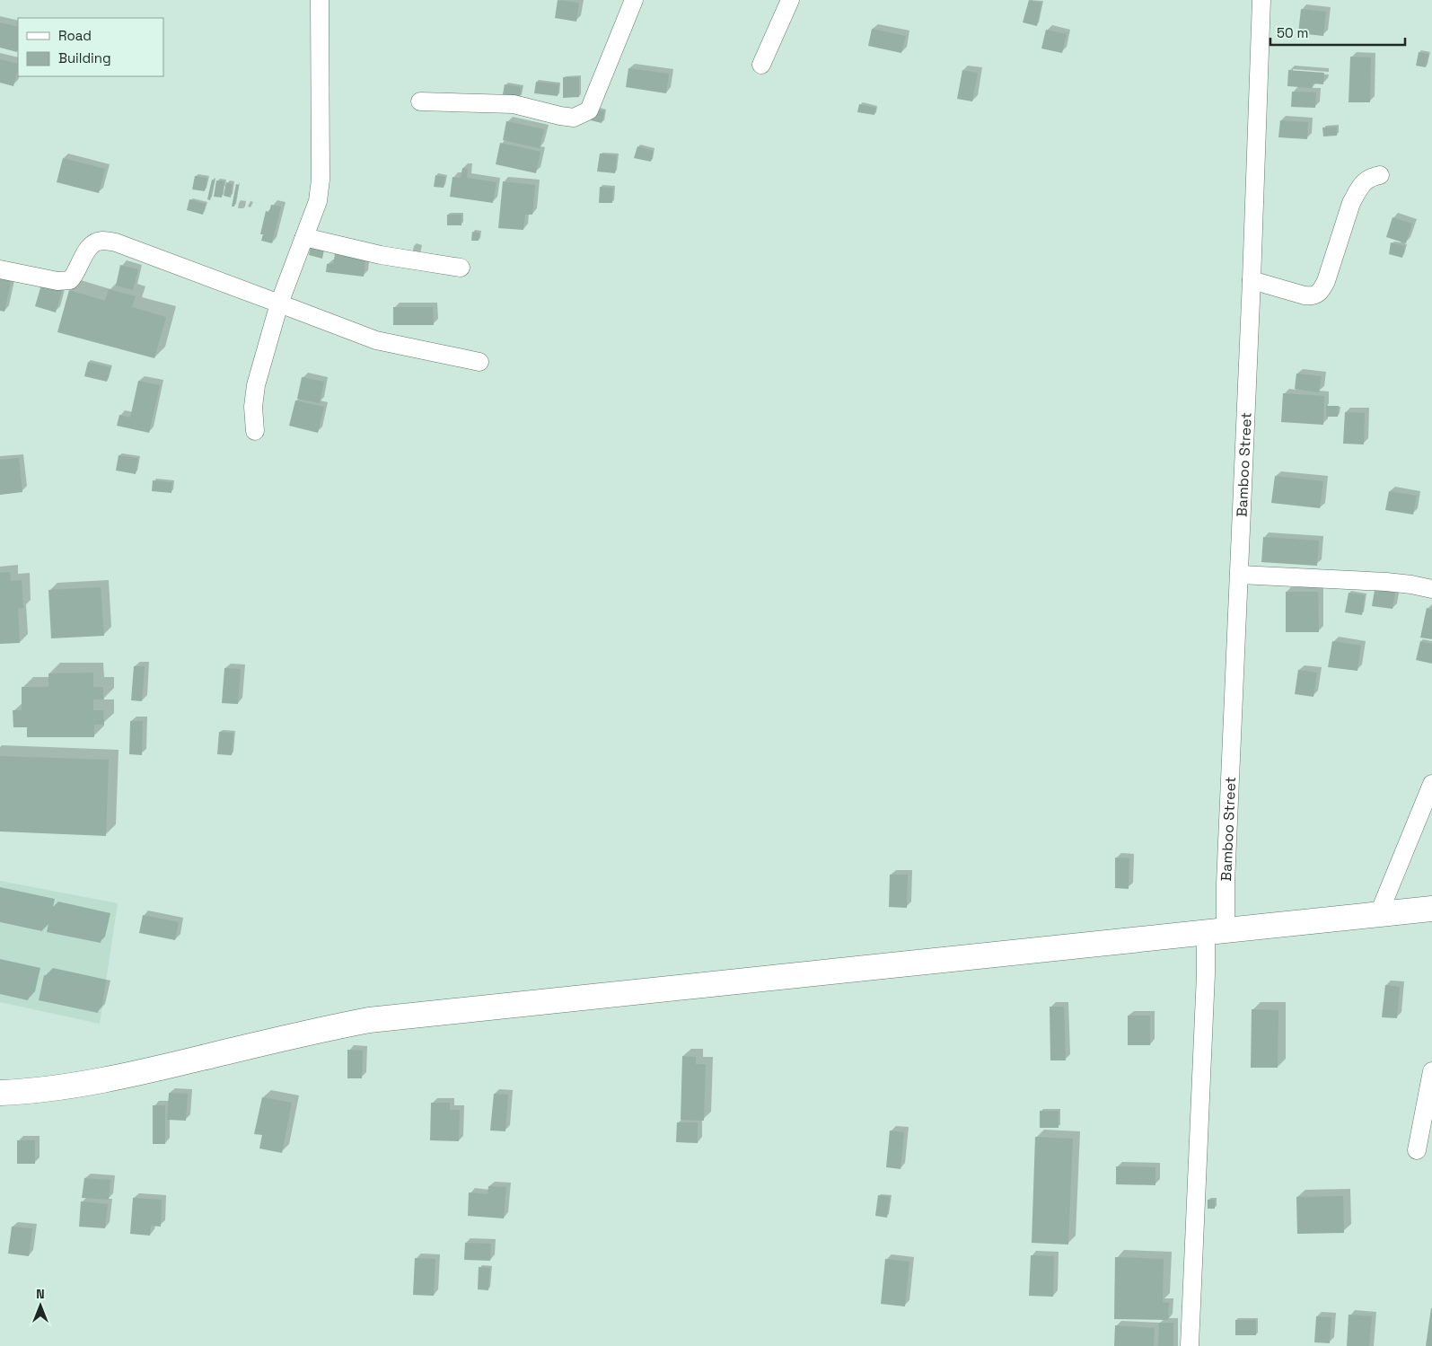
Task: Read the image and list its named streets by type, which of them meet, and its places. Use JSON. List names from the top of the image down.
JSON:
{
  "streets": {
    "street": ["Bamboo Street"]
  },
  "legend": ["Road", "Building"],
  "scale_bar": "50 m",
  "north": "top"
}
